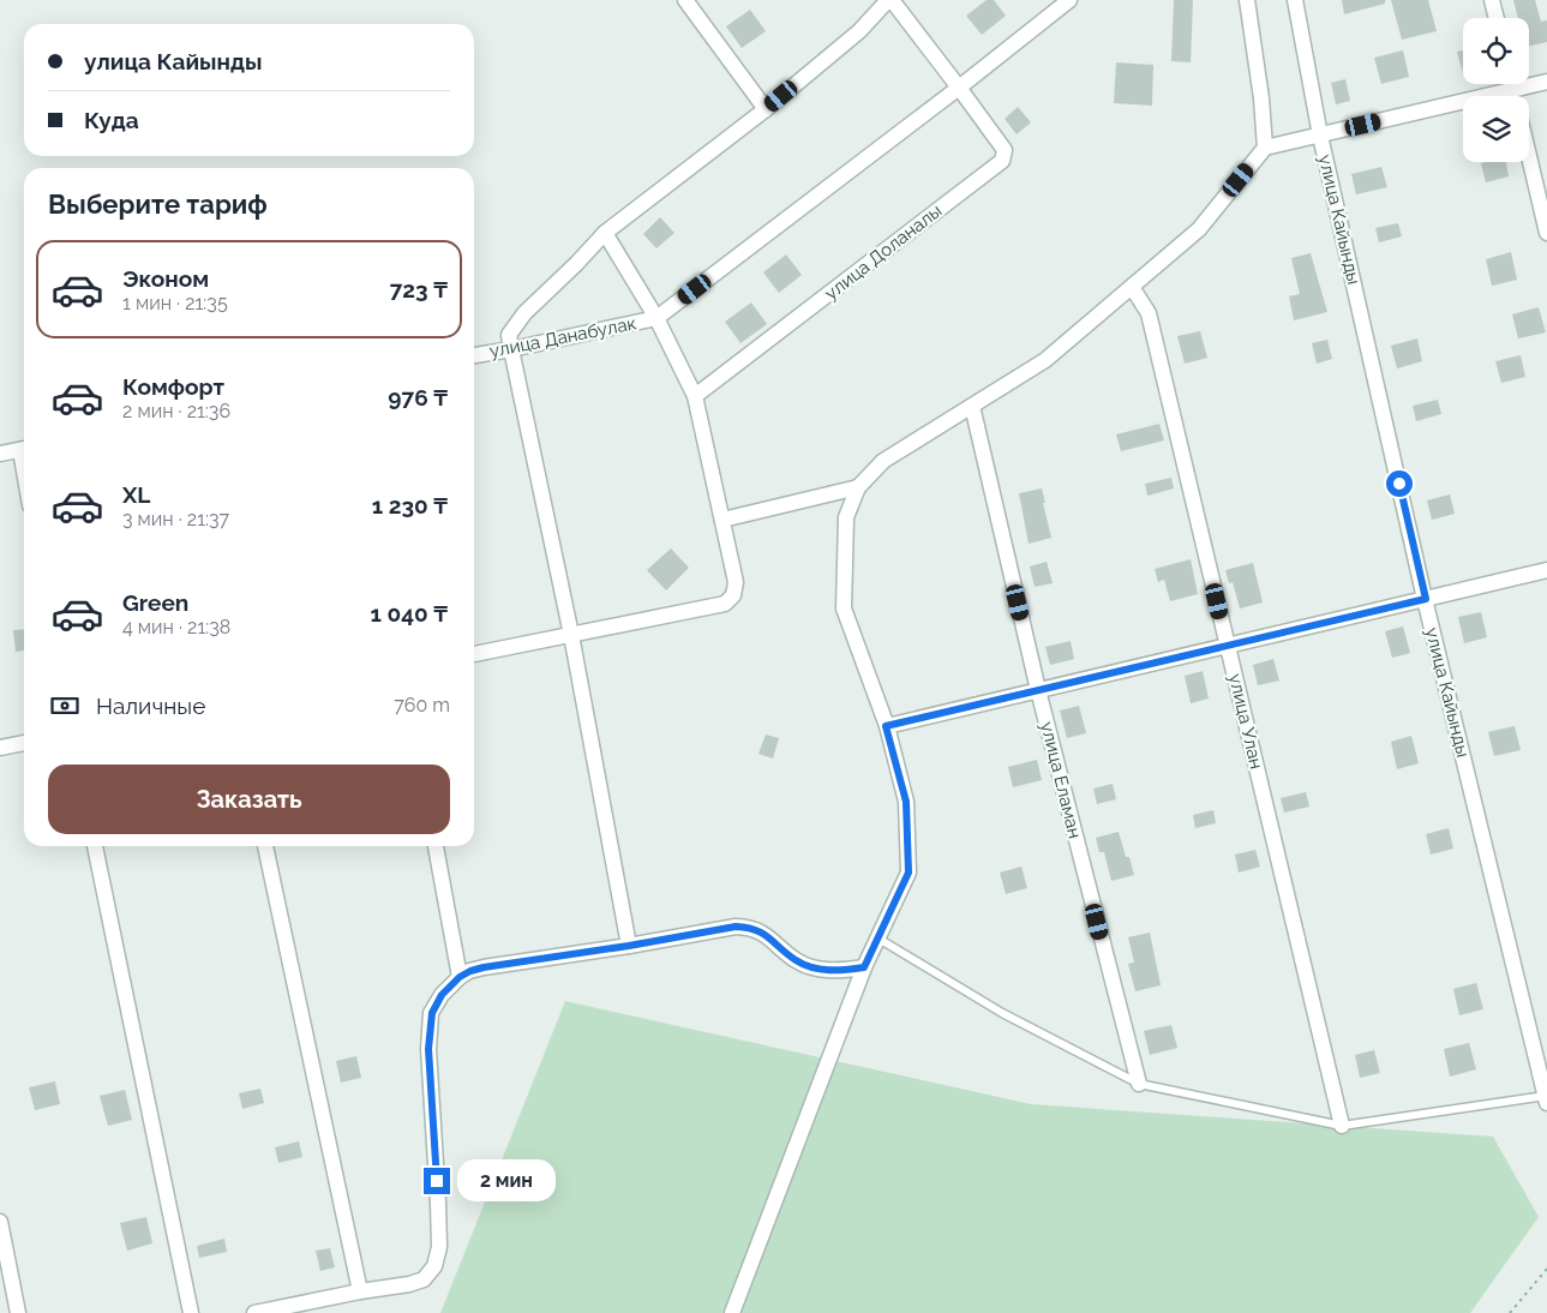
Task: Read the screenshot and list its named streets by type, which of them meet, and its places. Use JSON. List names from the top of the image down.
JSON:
{
  "streets": {
    "street": [
      "улица Кайынды",
      "улица Доланалы",
      "улица Данабулак",
      "улица Улан",
      "улица Еламан"
    ]
  },
  "page": {
    "banner": ["улица Кайынды", "Куда"],
    "heading": "Выберите тариф",
    "list": [
      {
        "name": "Эконом",
        "note": "1 мин · 21:35",
        "value": "723 ₸"
      },
      {
        "name": "Комфорт",
        "note": "2 мин · 21:36",
        "value": "976 ₸"
      },
      {
        "name": "XL",
        "note": "3 мин · 21:37",
        "value": "1 230 ₸"
      },
      {
        "name": "Green",
        "note": "4 мин · 21:38",
        "value": "1 040 ₸"
      }
    ],
    "pay": ["Наличные", "760 m"],
    "buttons": "Заказать",
    "bubble": "2 мин"
  }
}
